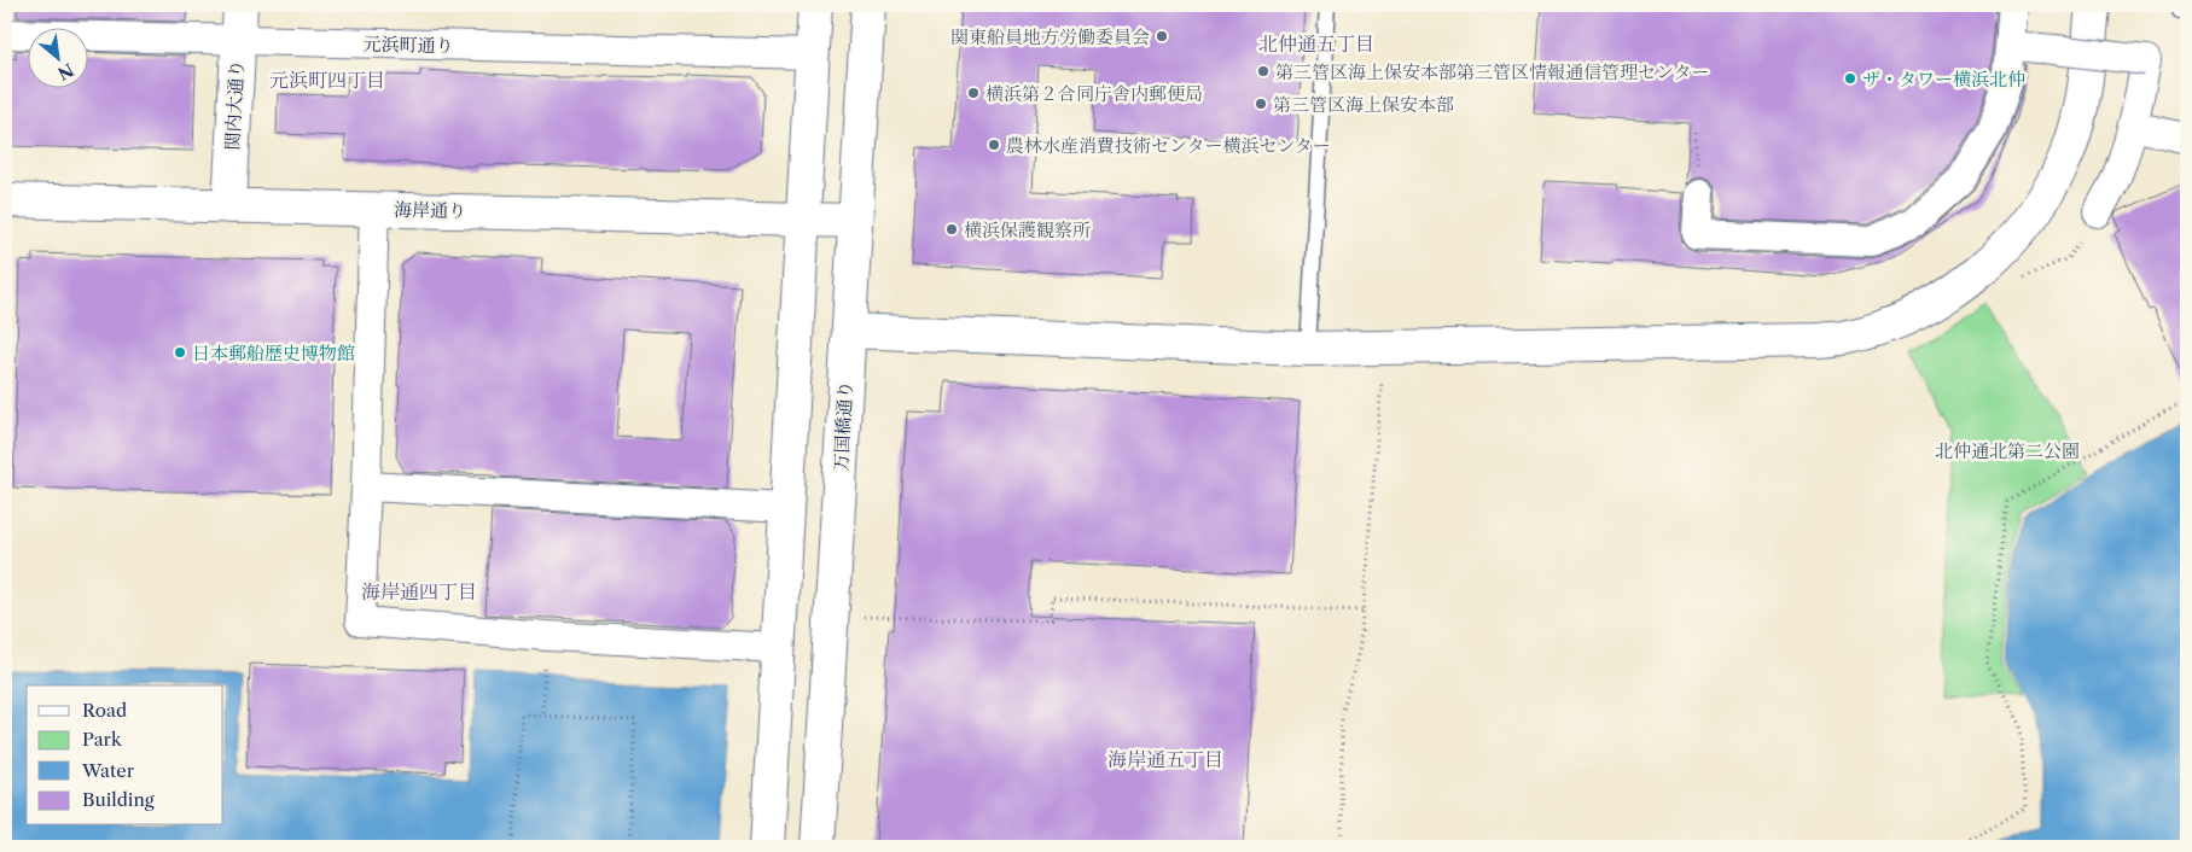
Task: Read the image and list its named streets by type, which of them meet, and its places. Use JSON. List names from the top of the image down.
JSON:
{
  "streets": {
    "street": [
      "元浜町通り",
      "関内大通り",
      "海岸通り",
      "万国橋通り"
    ]
  },
  "crossings": [
    ["元浜町通り", "関内大通り"],
    ["関内大通り", "海岸通り"],
    ["海岸通り", "万国橋通り"]
  ],
  "districts": [
    "北仲通五丁目",
    "元浜町四丁目",
    "海岸通四丁目",
    "海岸通五丁目"
  ],
  "parks": ["北仲通北第二公園"],
  "places": [
    "関東船員地方労働委員会",
    "第三管区海上保安本部第三管区情報通信管理センター",
    "ザ・タワー横浜北仲",
    "横浜第２合同庁舎内郵便局",
    "第三管区海上保安本部",
    "農林水産消費技術センター横浜センター",
    "横浜保護観察所",
    "日本郵船歴史博物館"
  ],
  "legend": [
    "Road",
    "Park",
    "Water",
    "Building"
  ],
  "north": "bottom right"
}
